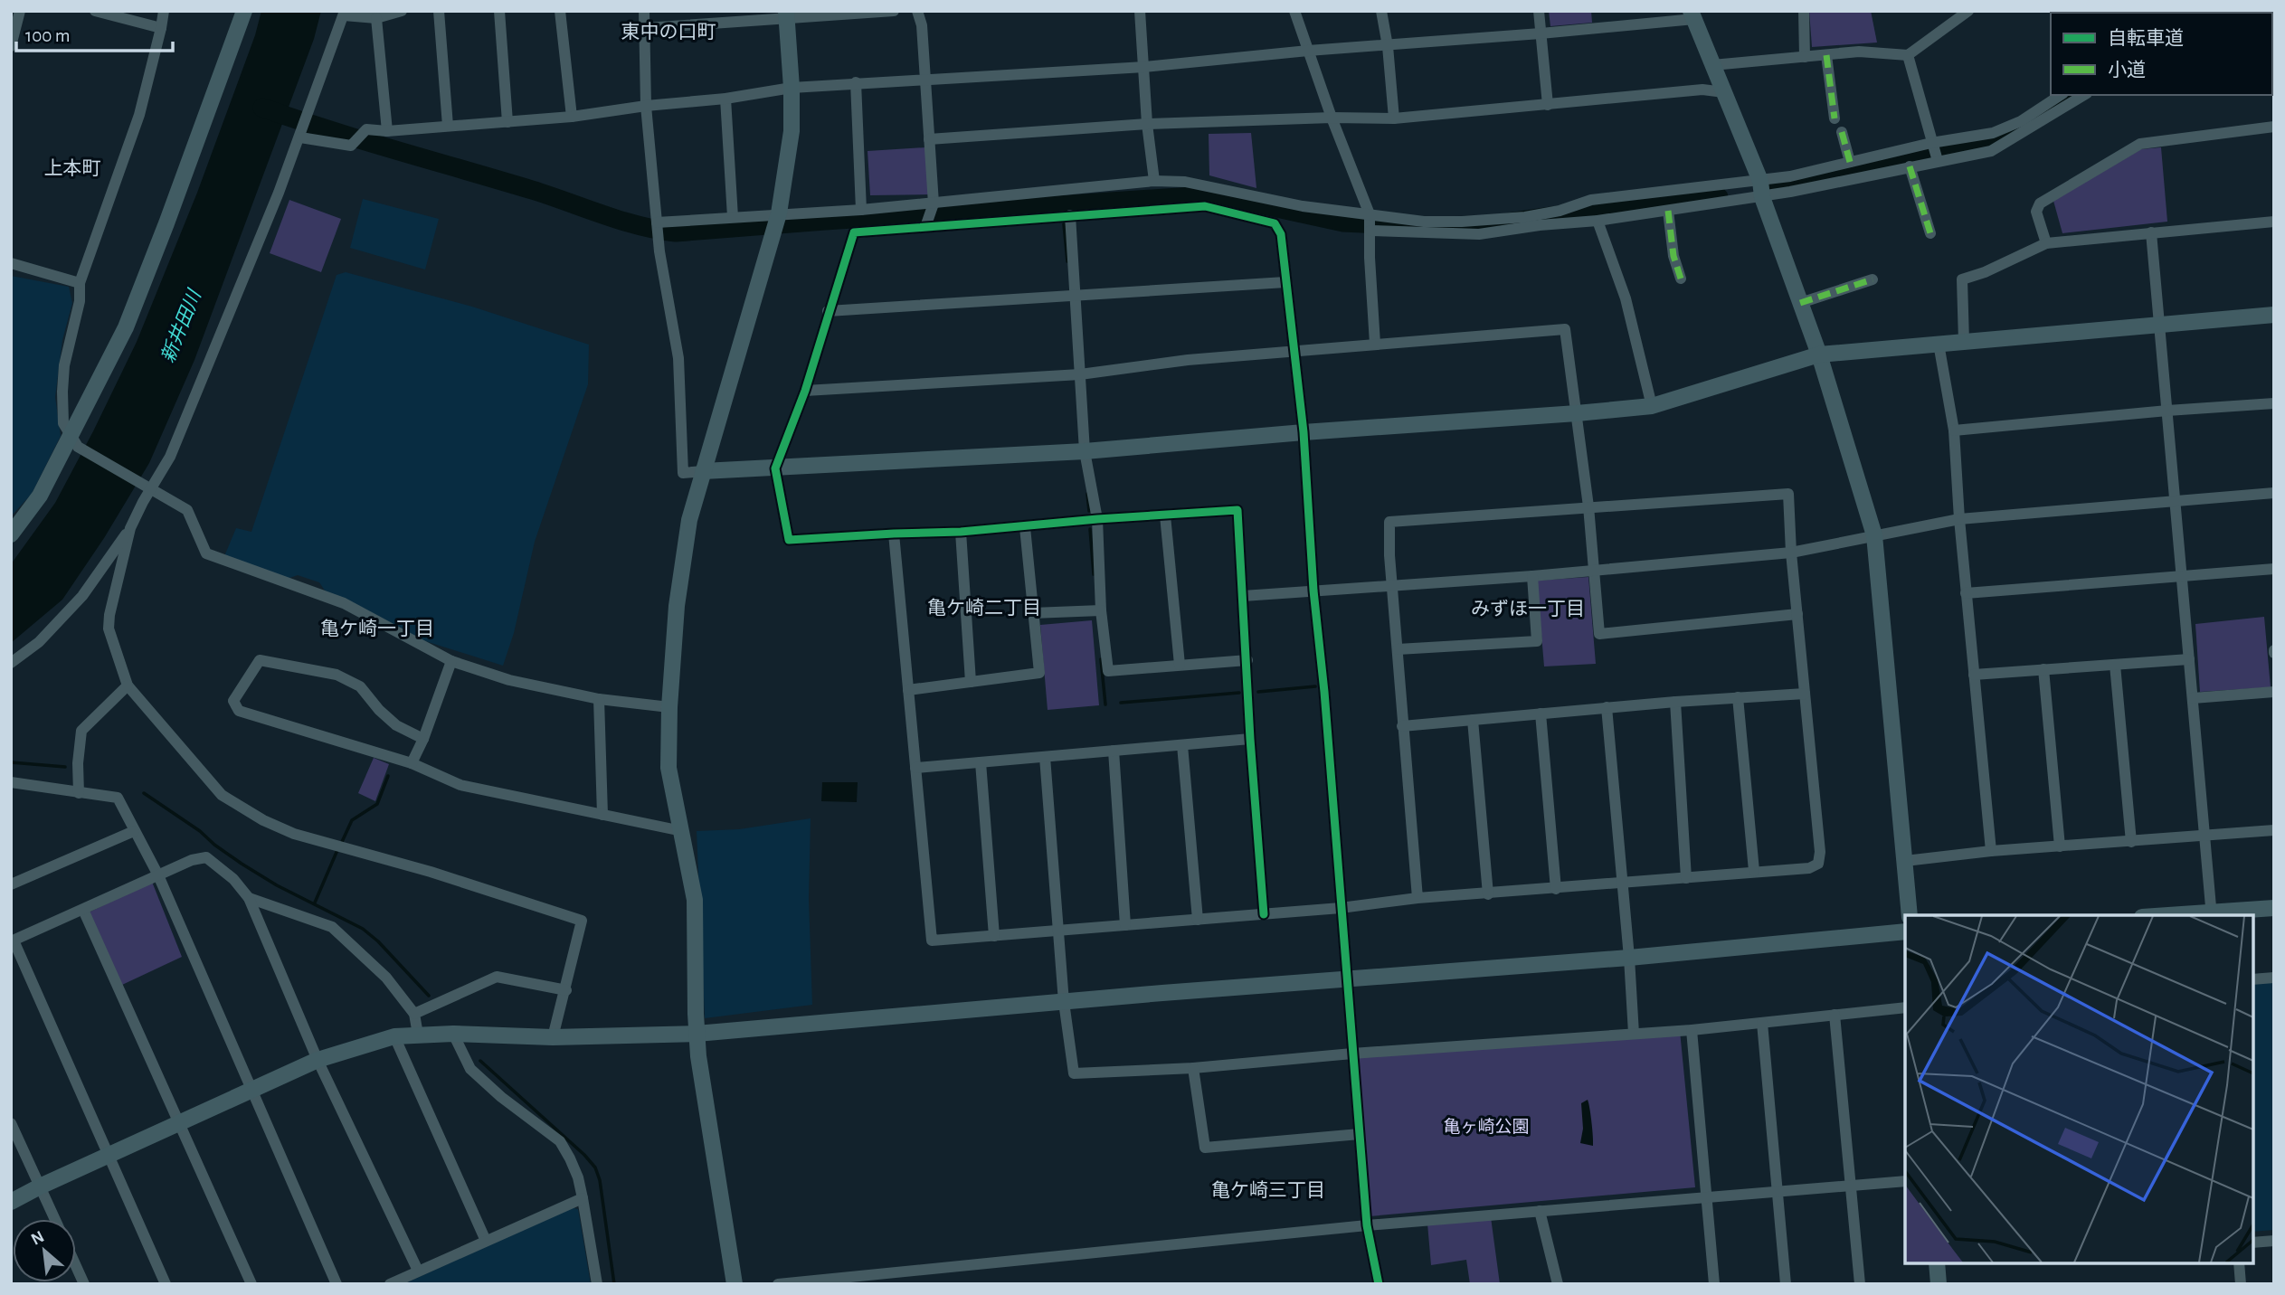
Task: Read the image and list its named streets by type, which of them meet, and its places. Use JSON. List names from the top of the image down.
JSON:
{
  "districts": [
    "東中の口町",
    "上本町",
    "亀ケ崎二丁目",
    "みずほ一丁目",
    "亀ケ崎一丁目",
    "亀ケ崎三丁目"
  ],
  "water": ["新井田川"],
  "parks": ["亀ヶ崎公園"],
  "legend": ["自転車道", "小道"],
  "scale_bar": "100 m",
  "north": "top left"
}
